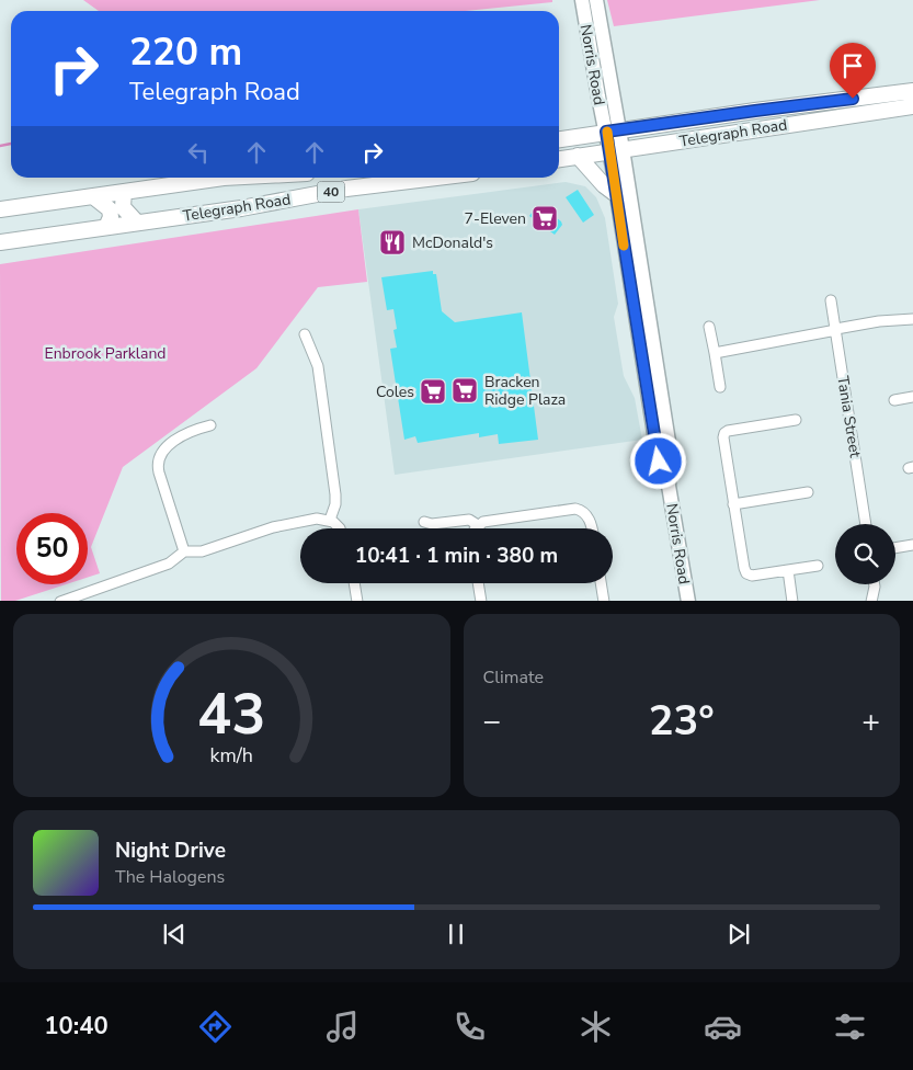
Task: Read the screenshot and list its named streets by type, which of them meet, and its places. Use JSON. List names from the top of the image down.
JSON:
{
  "streets": {
    "main road": ["Norris Road", "Telegraph Road", "40"],
    "street": ["Tania Street"]
  },
  "crossings": [
    ["Norris Road", "Telegraph Road"]
  ],
  "parks": ["Enbrook Parkland"],
  "places": {
    "supermarket": ["7-Eleven", "Bracken Ridge Plaza", "Coles"],
    "restaurant": ["McDonald's"]
  },
  "page": {
    "turn": ["220 m", "Telegraph Road"],
    "limit": "50",
    "trip": "10:41 · 1 min · 380 m",
    "tile": "Climate",
    "heat": ["−", "23°", "+"],
    "song": ["Night Drive", "The Halogens"],
    "tabs": "10:40",
    "gauge": ["43", "km/h"]
  }
}
